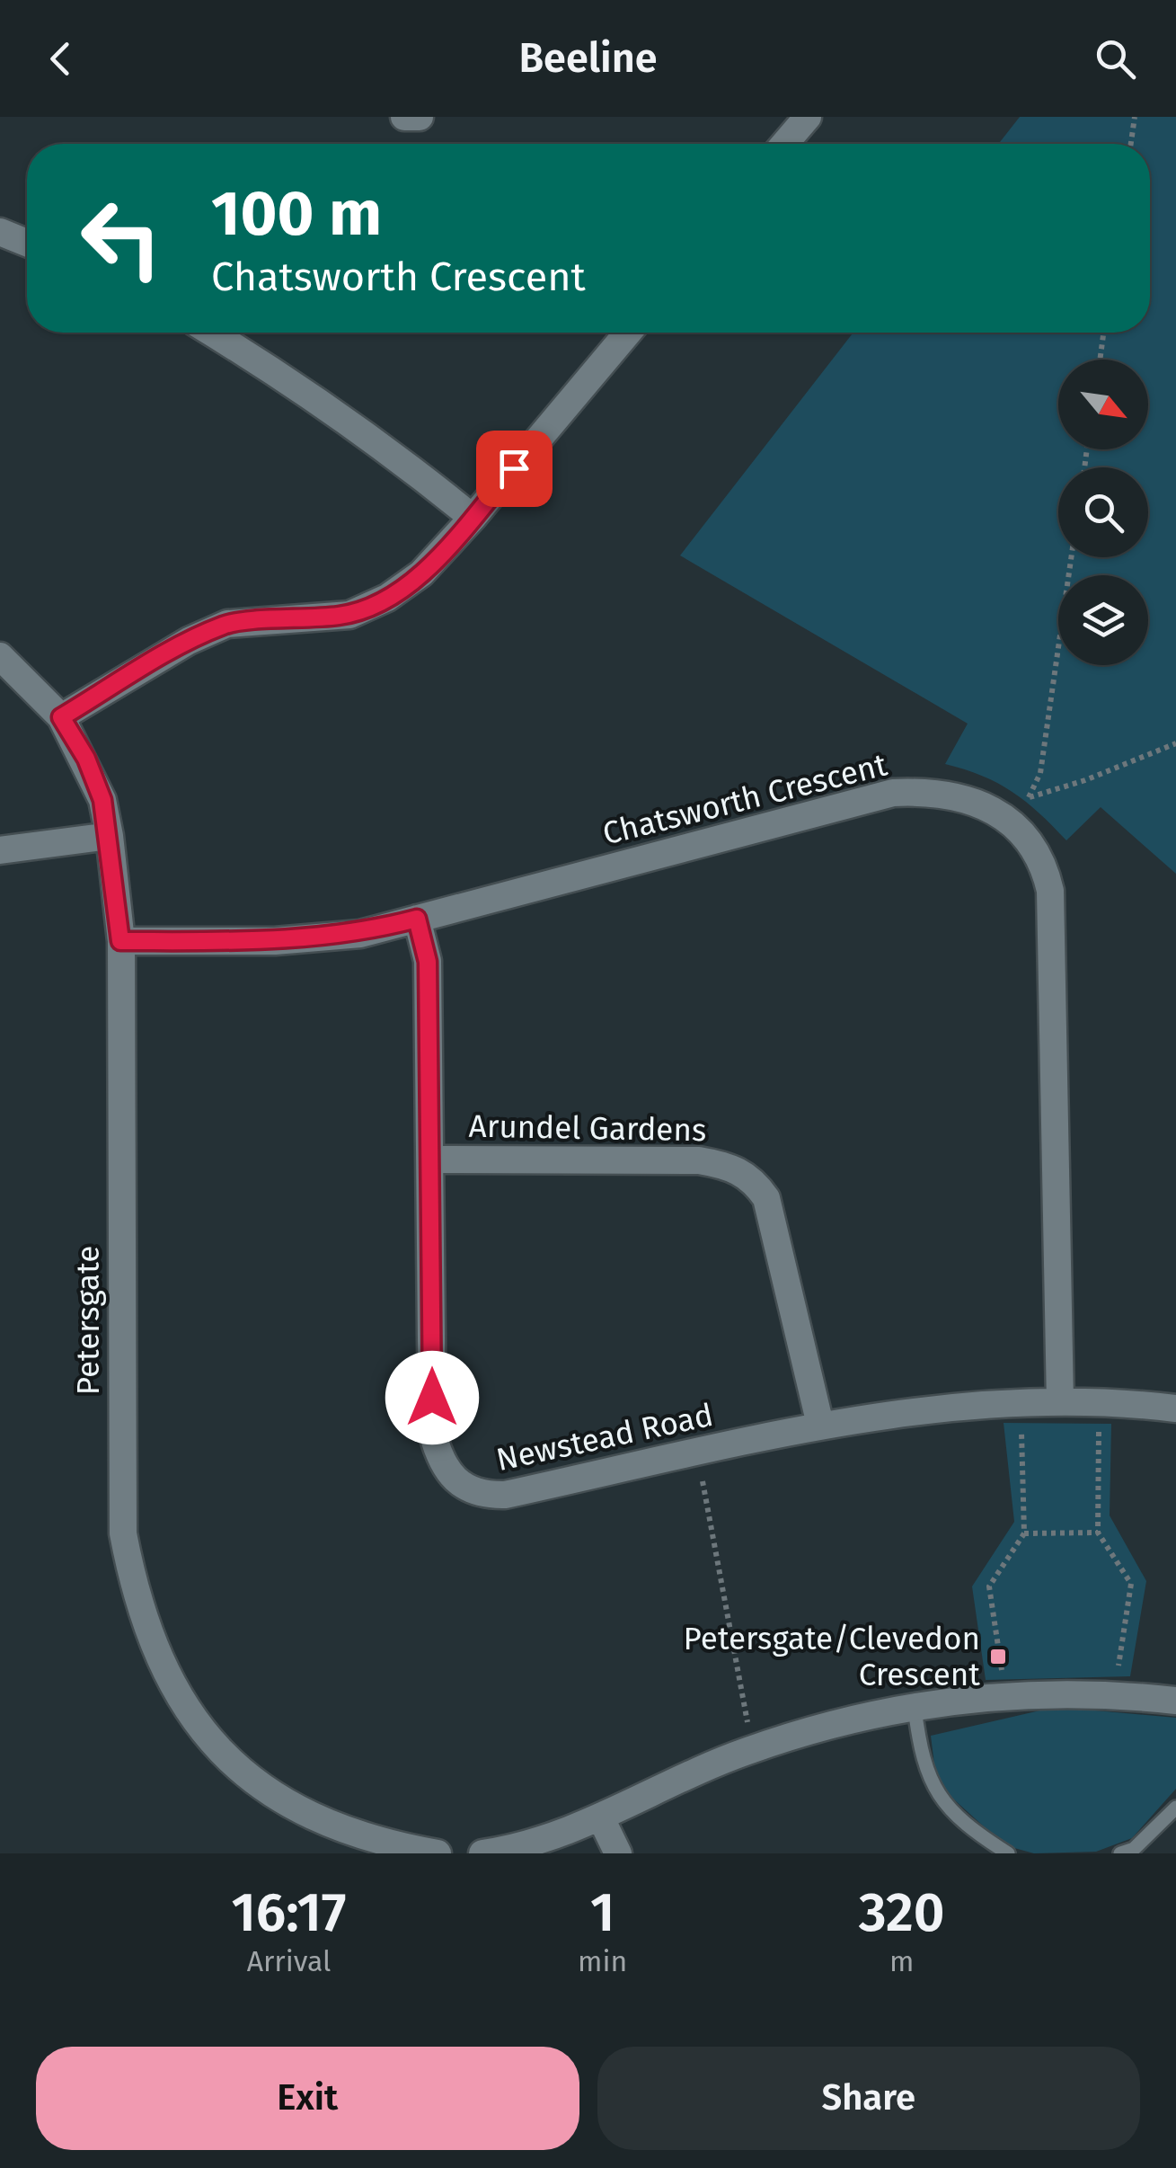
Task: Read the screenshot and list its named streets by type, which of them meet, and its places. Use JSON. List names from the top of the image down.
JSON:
{
  "streets": {
    "street": [
      "Chatsworth Crescent",
      "Arundel Gardens",
      "Petersgate",
      "Newstead Road"
    ]
  },
  "crossings": [
    ["Chatsworth Crescent", "Petersgate"],
    ["Chatsworth Crescent", "Newstead Road"],
    ["Arundel Gardens", "Newstead Road"]
  ],
  "places": {
    "transit": ["Petersgate/Clevedon Crescent"]
  },
  "north": "bottom right",
  "page": {
    "header": "Beeline",
    "turn": ["100 m", "Chatsworth Crescent"],
    "eta": [
      "16:17",
      "Arrival",
      "1",
      "min",
      "320",
      "m"
    ],
    "buttons": ["Exit", "Share"]
  }
}
